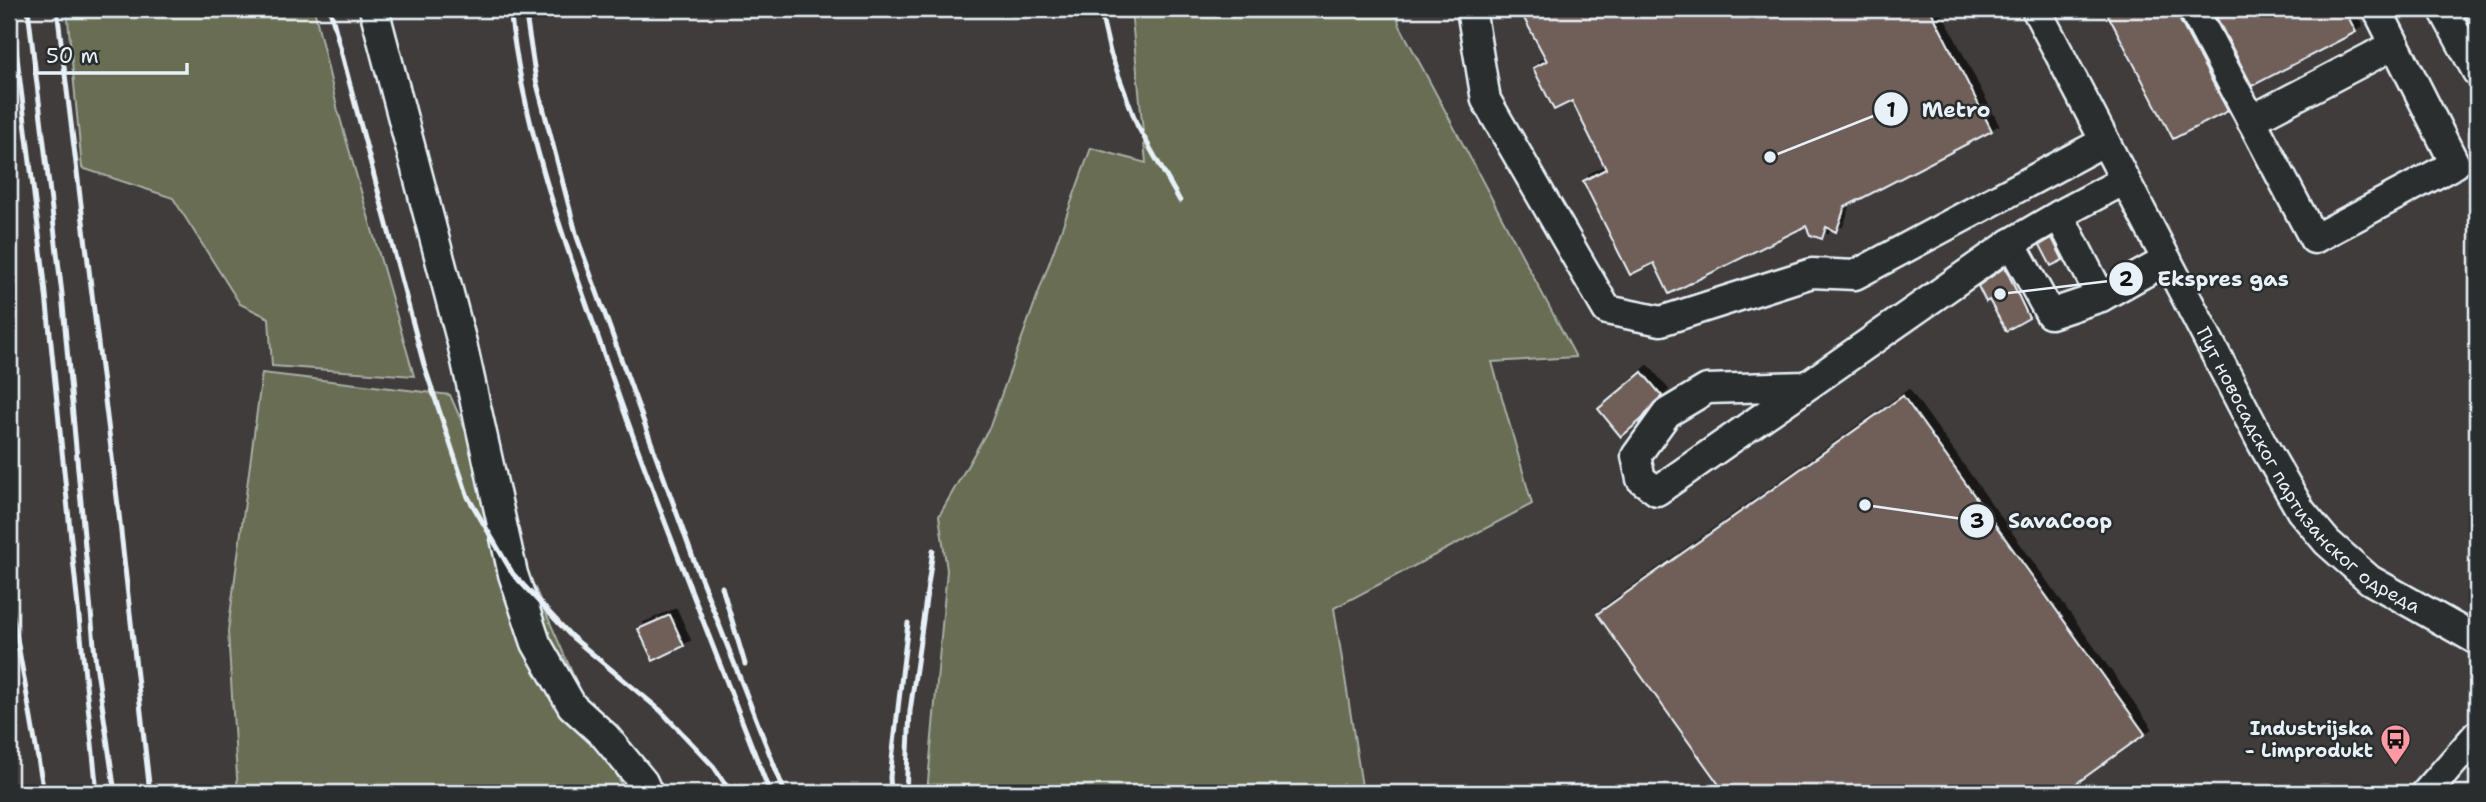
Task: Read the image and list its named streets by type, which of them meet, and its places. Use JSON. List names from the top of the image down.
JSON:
{
  "streets": {
    "street": ["Пут новосадског партизанског одреда"]
  },
  "places": {
    "other": ["Metro", "Ekspres gas", "SavaCoop"],
    "bus stop": ["Industrijska - Limprodukt"]
  },
  "scale_bar": "50 m"
}
